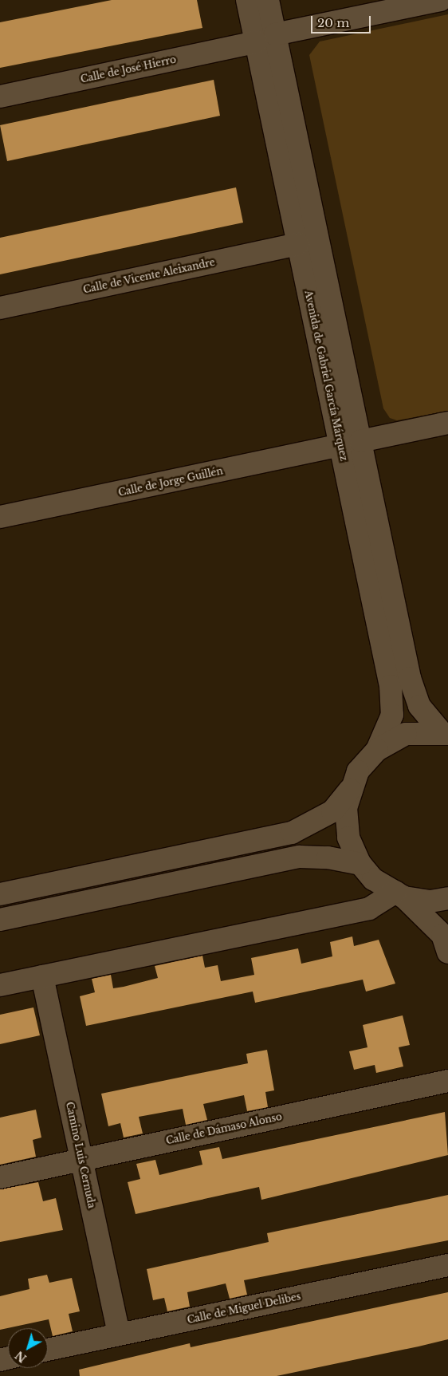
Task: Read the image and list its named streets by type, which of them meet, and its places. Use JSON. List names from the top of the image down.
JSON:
{
  "streets": {
    "street": [
      "Calle de José Hierro",
      "Calle de Vicente Aleixandre",
      "Avenida de Gabriel García Márquez",
      "Calle de Jorge Guillén",
      "Calle de Dámaso Alonso",
      "Camino Luis Cernuda",
      "Calle de Miguel Delibes"
    ]
  },
  "crossings": [
    ["Calle de José Hierro", "Avenida de Gabriel García Márquez"],
    ["Calle de Vicente Aleixandre", "Avenida de Gabriel García Márquez"],
    ["Avenida de Gabriel García Márquez", "Calle de Jorge Guillén"],
    ["Calle de Dámaso Alonso", "Camino Luis Cernuda"],
    ["Camino Luis Cernuda", "Calle de Miguel Delibes"]
  ],
  "scale_bar": "20 m",
  "north": "bottom left"
}
